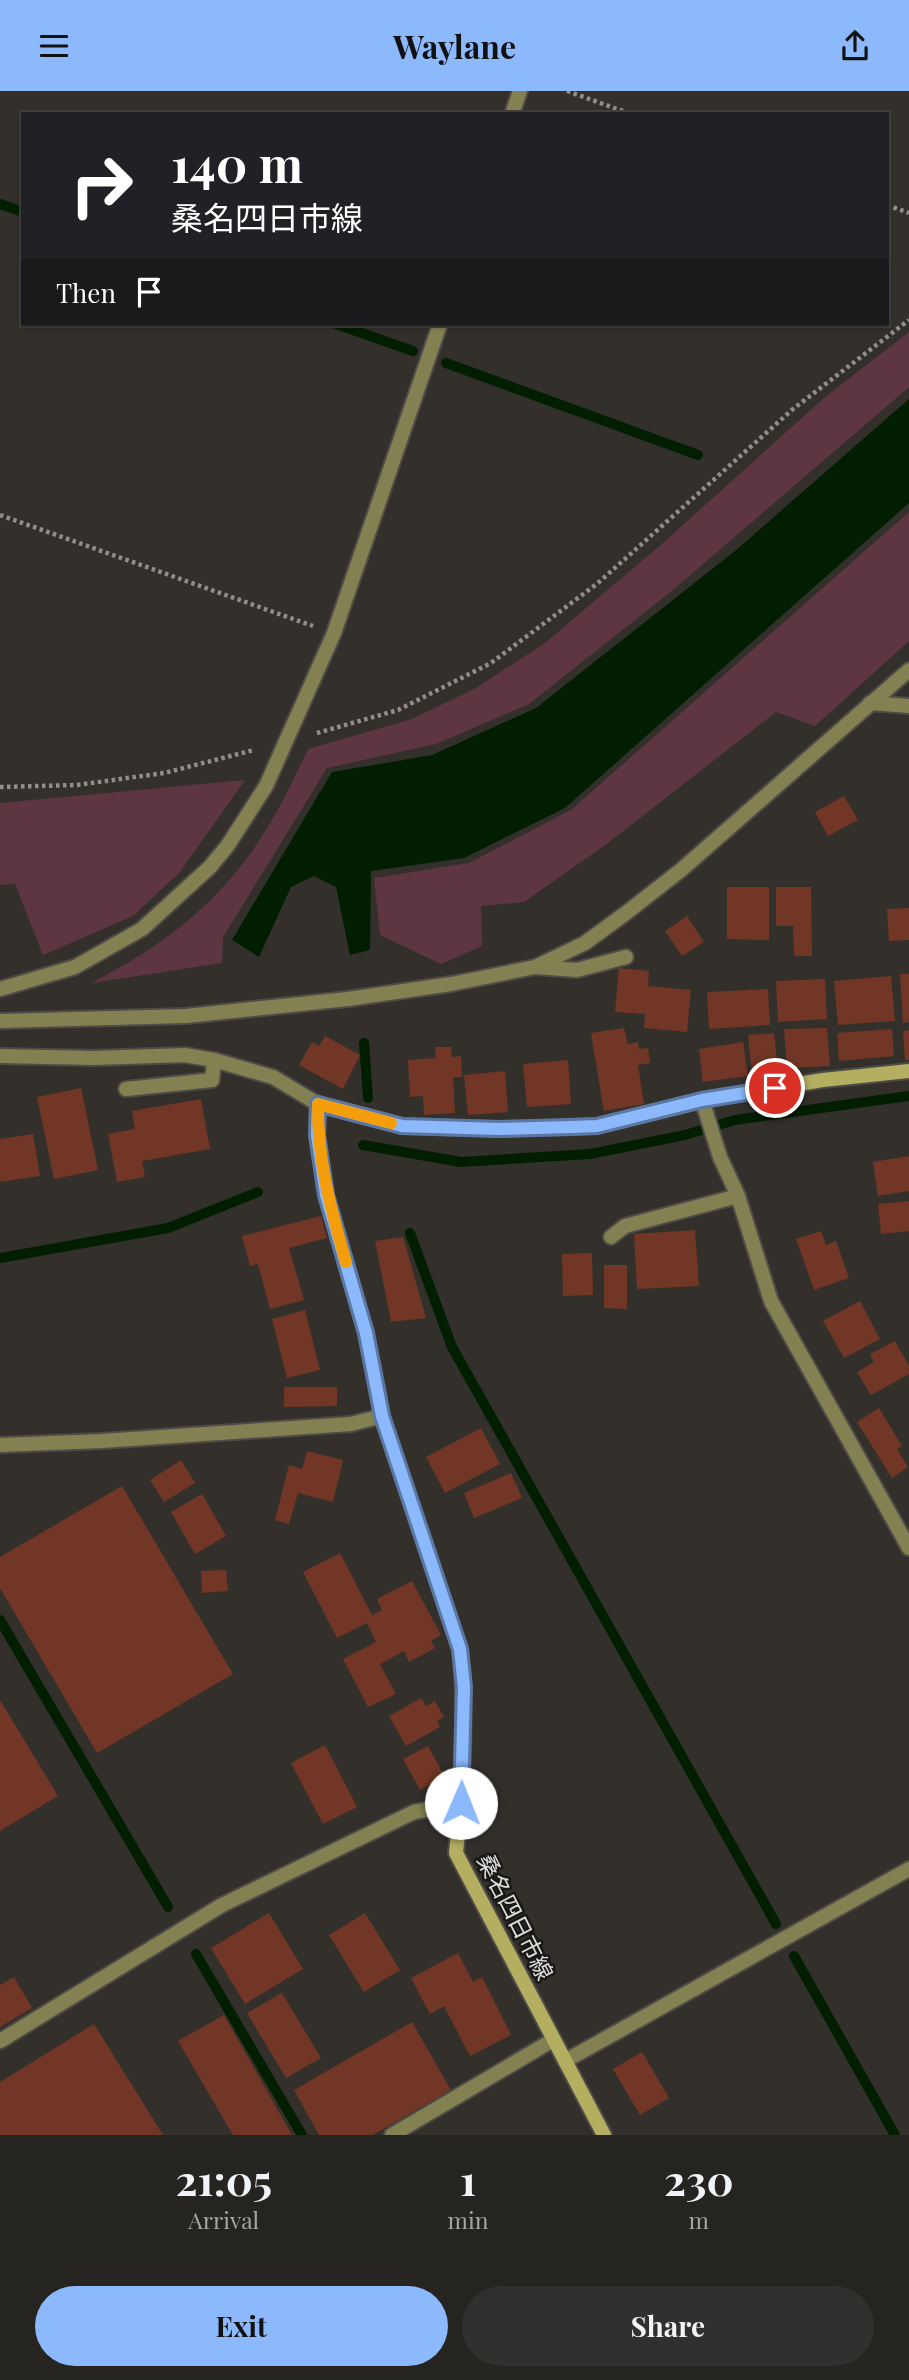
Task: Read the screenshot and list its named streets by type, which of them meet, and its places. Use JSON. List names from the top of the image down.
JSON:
{
  "streets": {
    "main road": ["桑名四日市線"]
  },
  "page": {
    "header": "Waylane",
    "turn": ["140 m", "桑名四日市線"],
    "then": "Then",
    "eta": [
      "21:05",
      "Arrival",
      "1",
      "min",
      "230",
      "m"
    ],
    "buttons": ["Exit", "Share"]
  }
}
